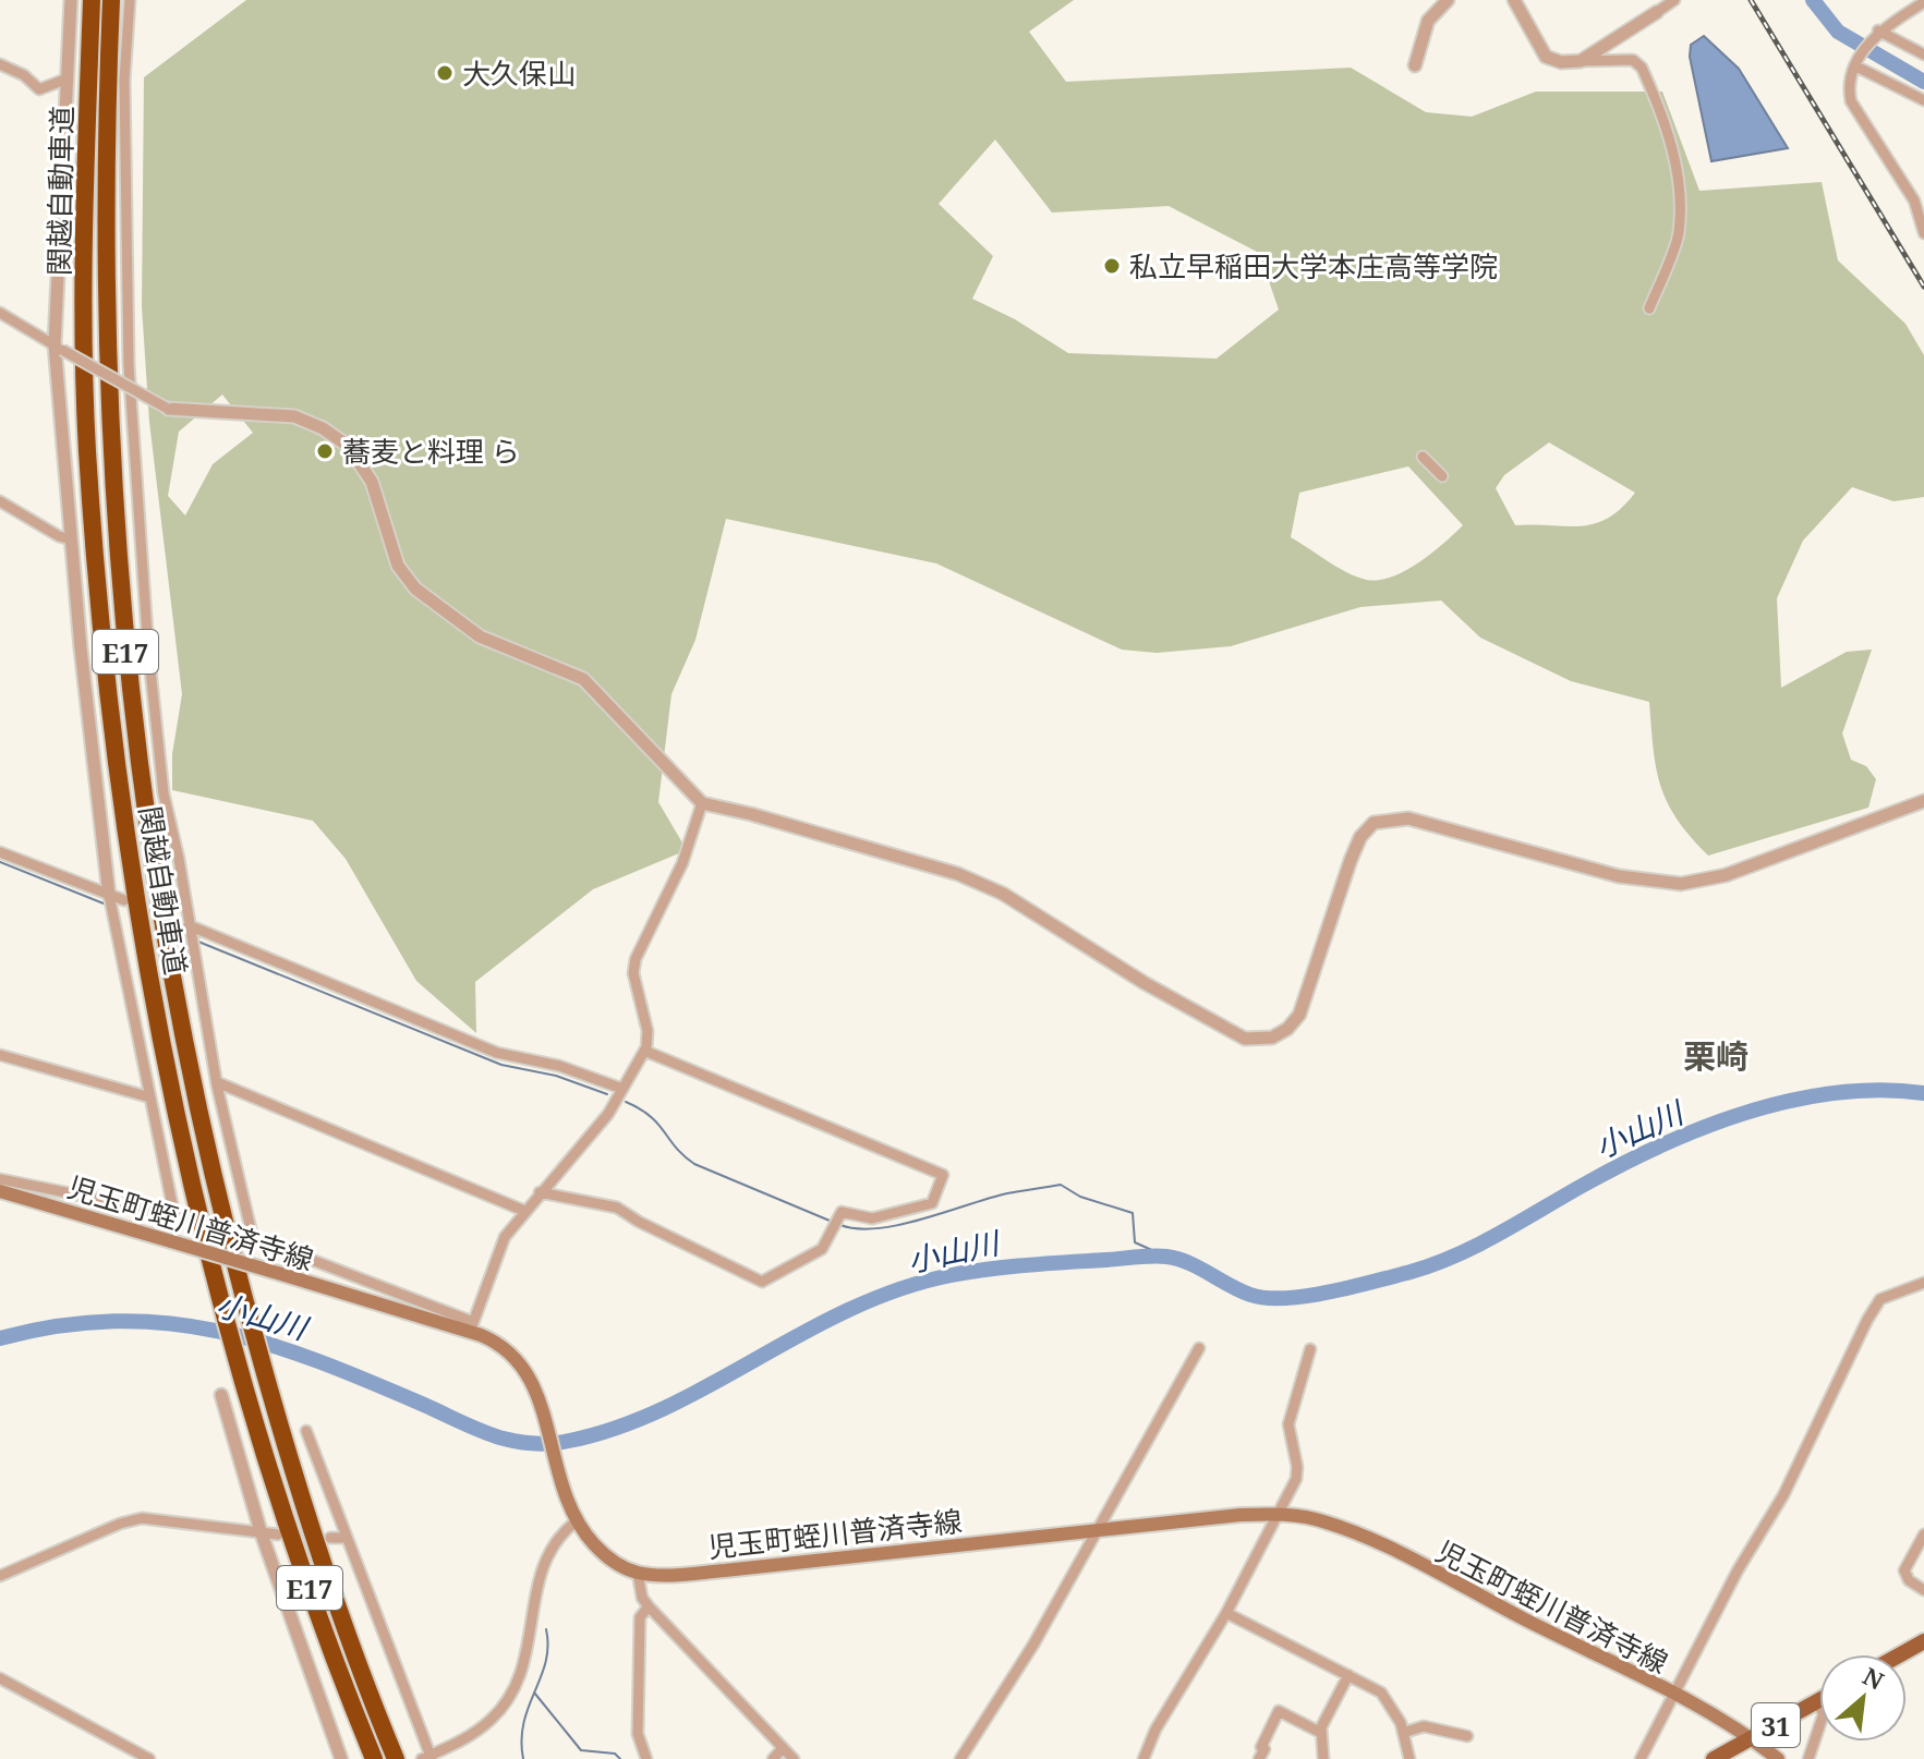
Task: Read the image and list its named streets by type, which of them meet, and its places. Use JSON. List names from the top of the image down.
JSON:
{
  "streets": {
    "highway": ["関越自動車道", "E17"],
    "main road": ["児玉町蛭川普済寺線", "31"]
  },
  "crossings": [
    ["児玉町蛭川普済寺線", "31"]
  ],
  "districts": ["栗崎"],
  "water": ["小山川"],
  "places": ["大久保山", "私立早稲田大学本庄高等学院", "蕎麦と料理 ら"],
  "north": "top right"
}
